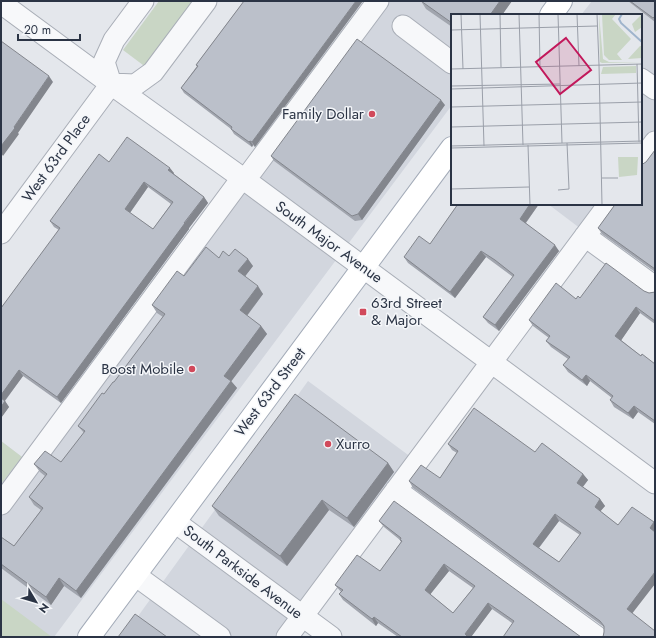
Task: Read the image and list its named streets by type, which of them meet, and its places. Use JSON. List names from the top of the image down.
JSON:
{
  "streets": {
    "main road": ["West 63rd Street"],
    "street": ["West 63rd Place", "South Major Avenue", "South Parkside Avenue"]
  },
  "crossings": [
    ["West 63rd Place", "South Major Avenue"],
    ["South Major Avenue", "West 63rd Street"],
    ["West 63rd Street", "South Parkside Avenue"]
  ],
  "places": {
    "other": ["Family Dollar", "Boost Mobile", "Xurro"],
    "transit": ["63rd Street & Major"]
  },
  "scale_bar": "20 m",
  "north": "bottom right"
}
